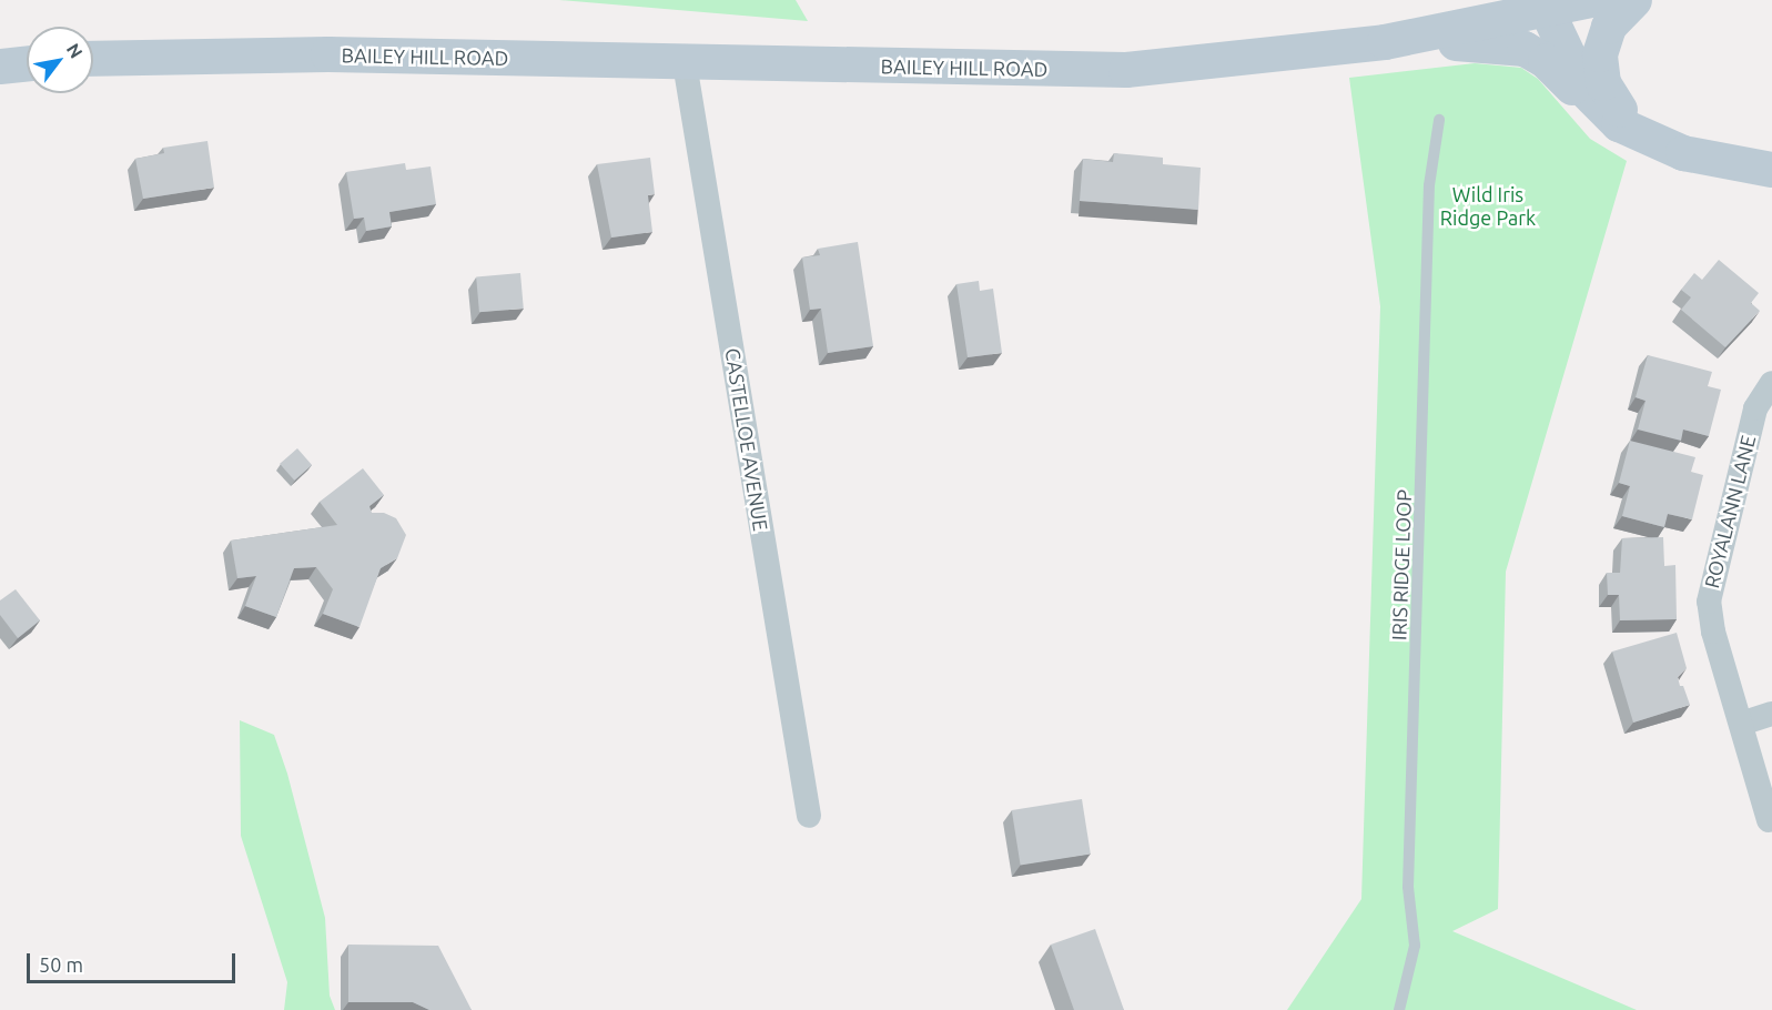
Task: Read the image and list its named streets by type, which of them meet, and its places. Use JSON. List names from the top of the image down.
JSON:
{
  "streets": {
    "main road": ["BAILEY HILL ROAD"],
    "street": ["CASTELLOE AVENUE", "ROYALANN LANE"],
    "lane": ["IRIS RIDGE LOOP"]
  },
  "crossings": [
    ["BAILEY HILL ROAD", "CASTELLOE AVENUE"]
  ],
  "parks": ["Wild Iris Ridge Park"],
  "scale_bar": "50 m",
  "north": "top right"
}
